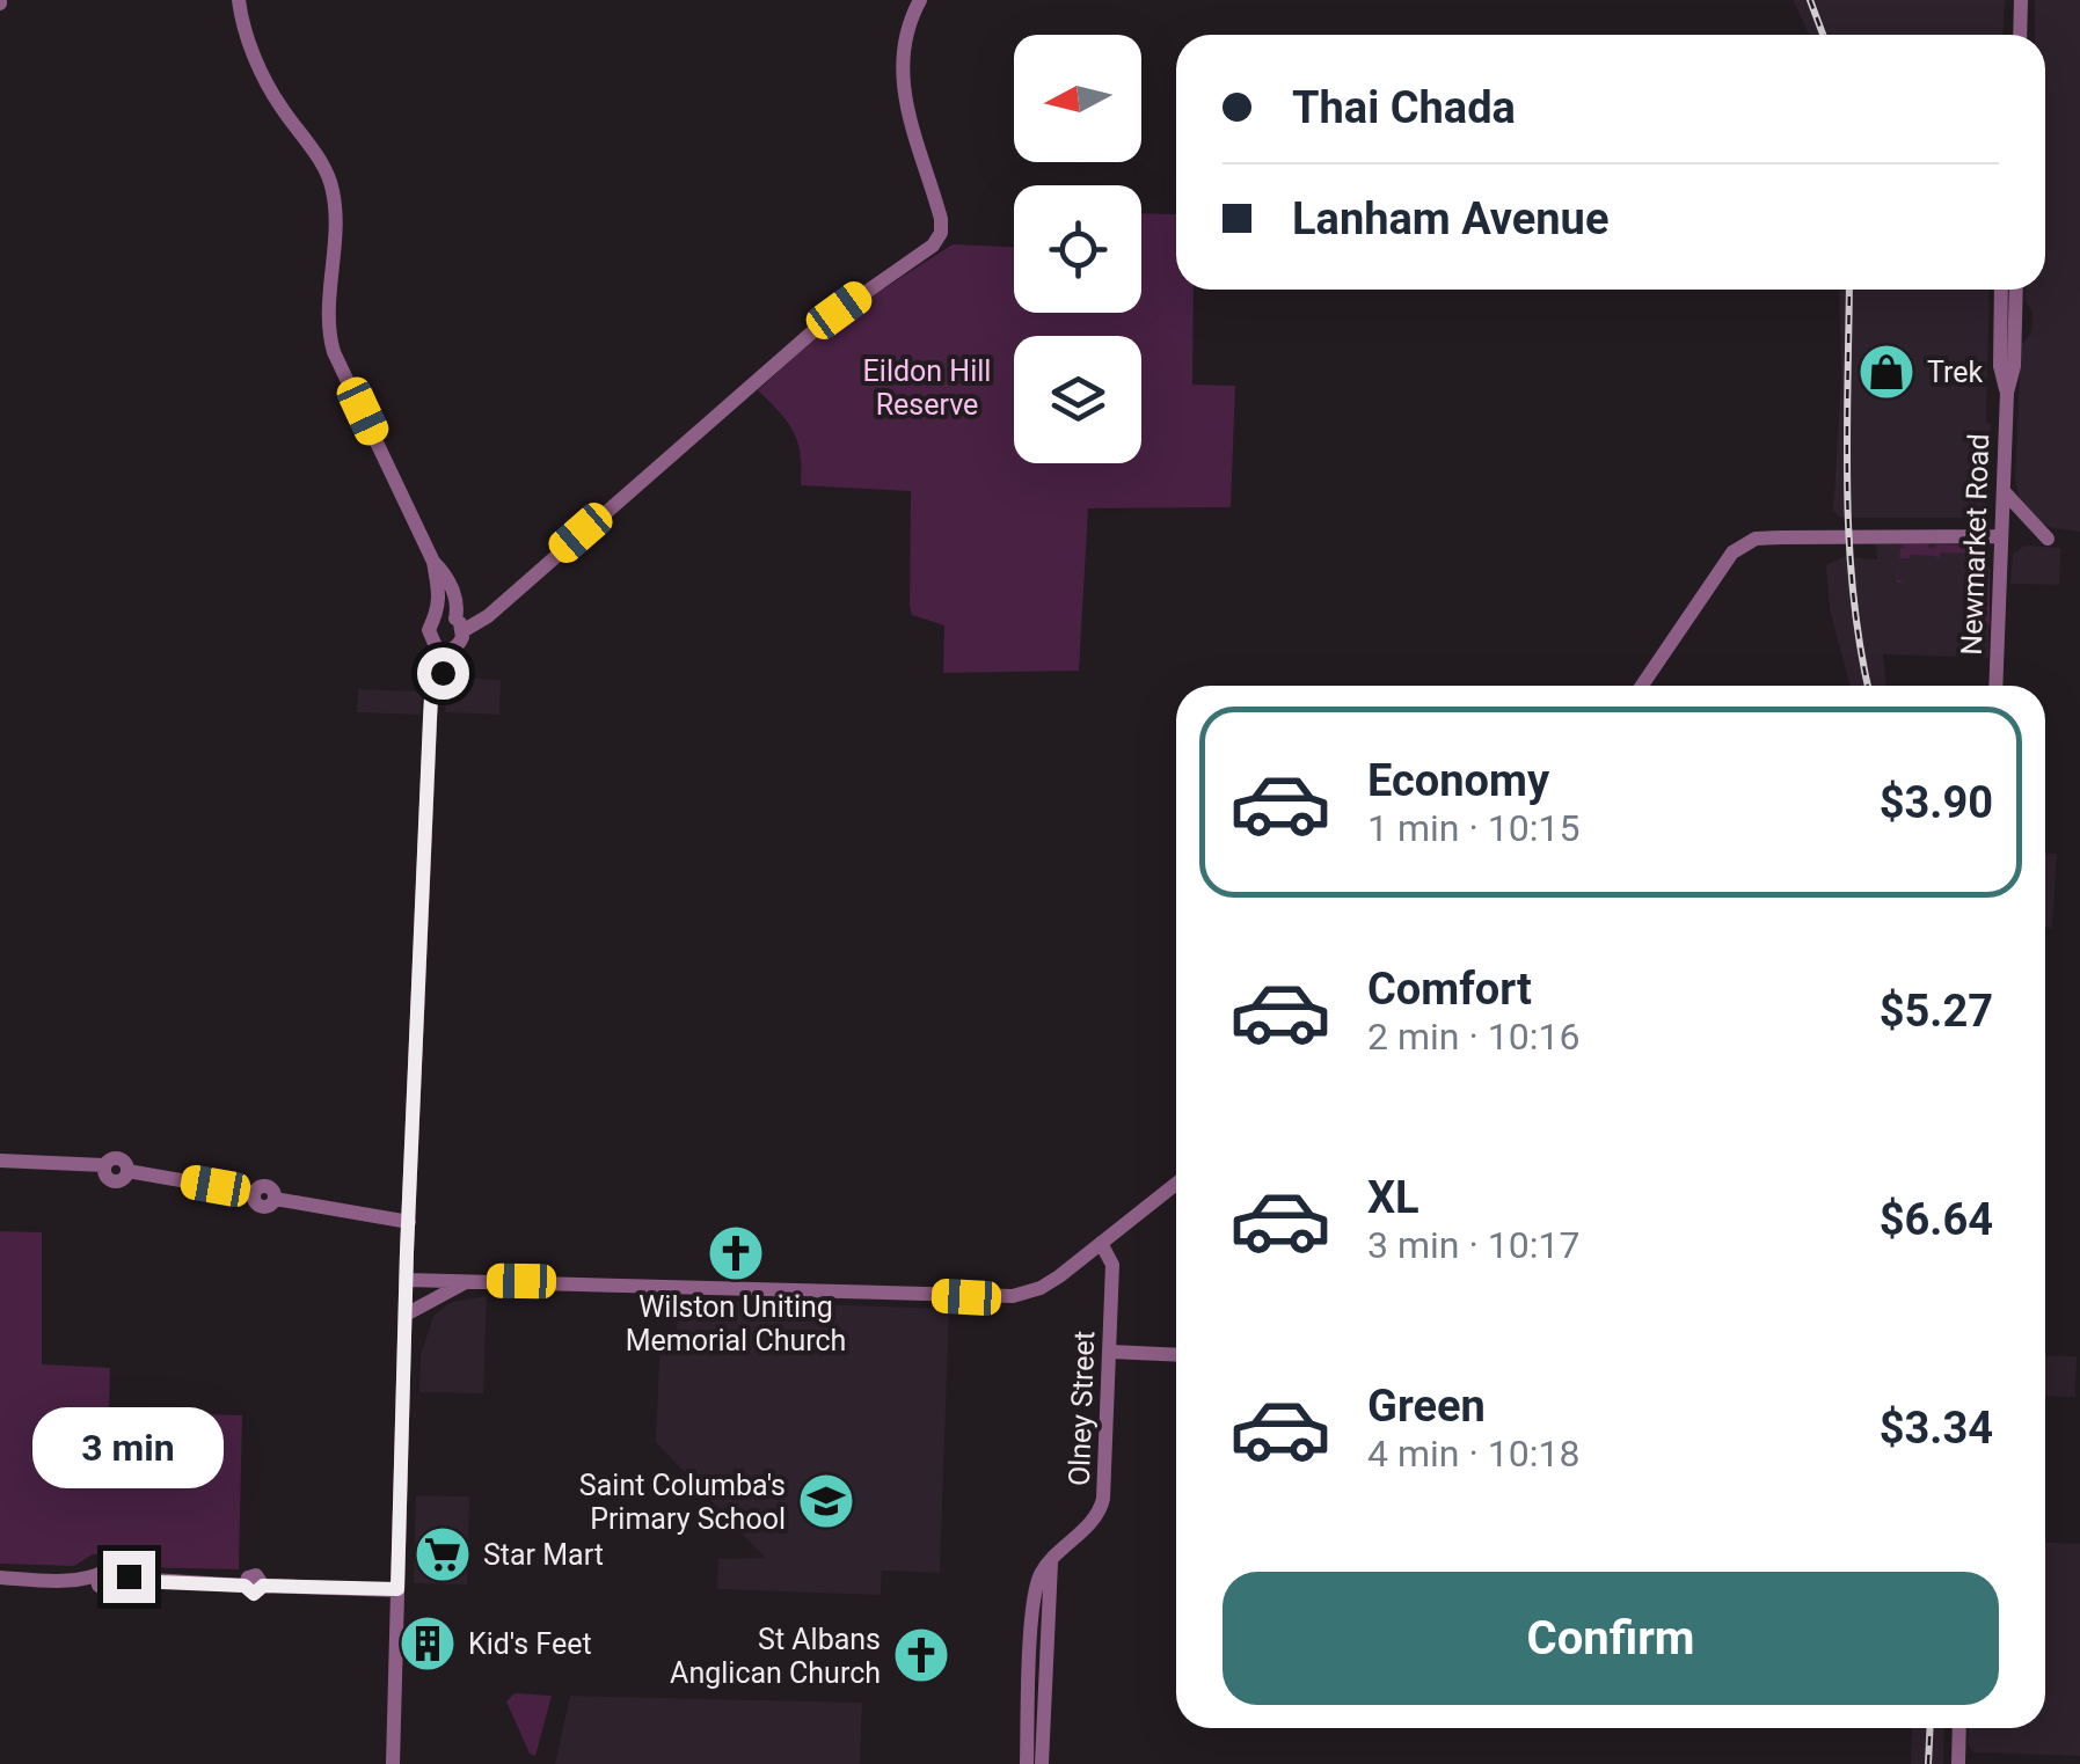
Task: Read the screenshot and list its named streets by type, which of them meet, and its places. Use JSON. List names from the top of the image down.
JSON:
{
  "streets": {
    "main road": ["Newmarket Road", "Olney Street"]
  },
  "parks": ["Eildon Hill Reserve"],
  "places": {
    "shop": ["Trek"],
    "church": ["Wilston Uniting Memorial Church", "St Albans Anglican Church"],
    "school or university": ["Saint Columba's Primary School"],
    "supermarket": ["Star Mart"],
    "building": ["Kid's Feet"]
  },
  "north": "left",
  "page": {
    "banner": ["Thai Chada", "Lanham Avenue"],
    "list": [
      {
        "name": "Economy",
        "note": "1 min · 10:15",
        "value": "$3.90"
      },
      {
        "name": "Comfort",
        "note": "2 min · 10:16",
        "value": "$5.27"
      },
      {
        "name": "XL",
        "note": "3 min · 10:17",
        "value": "$6.64"
      },
      {
        "name": "Green",
        "note": "4 min · 10:18",
        "value": "$3.34"
      }
    ],
    "bubble": "3 min",
    "buttons": "Confirm"
  }
}
